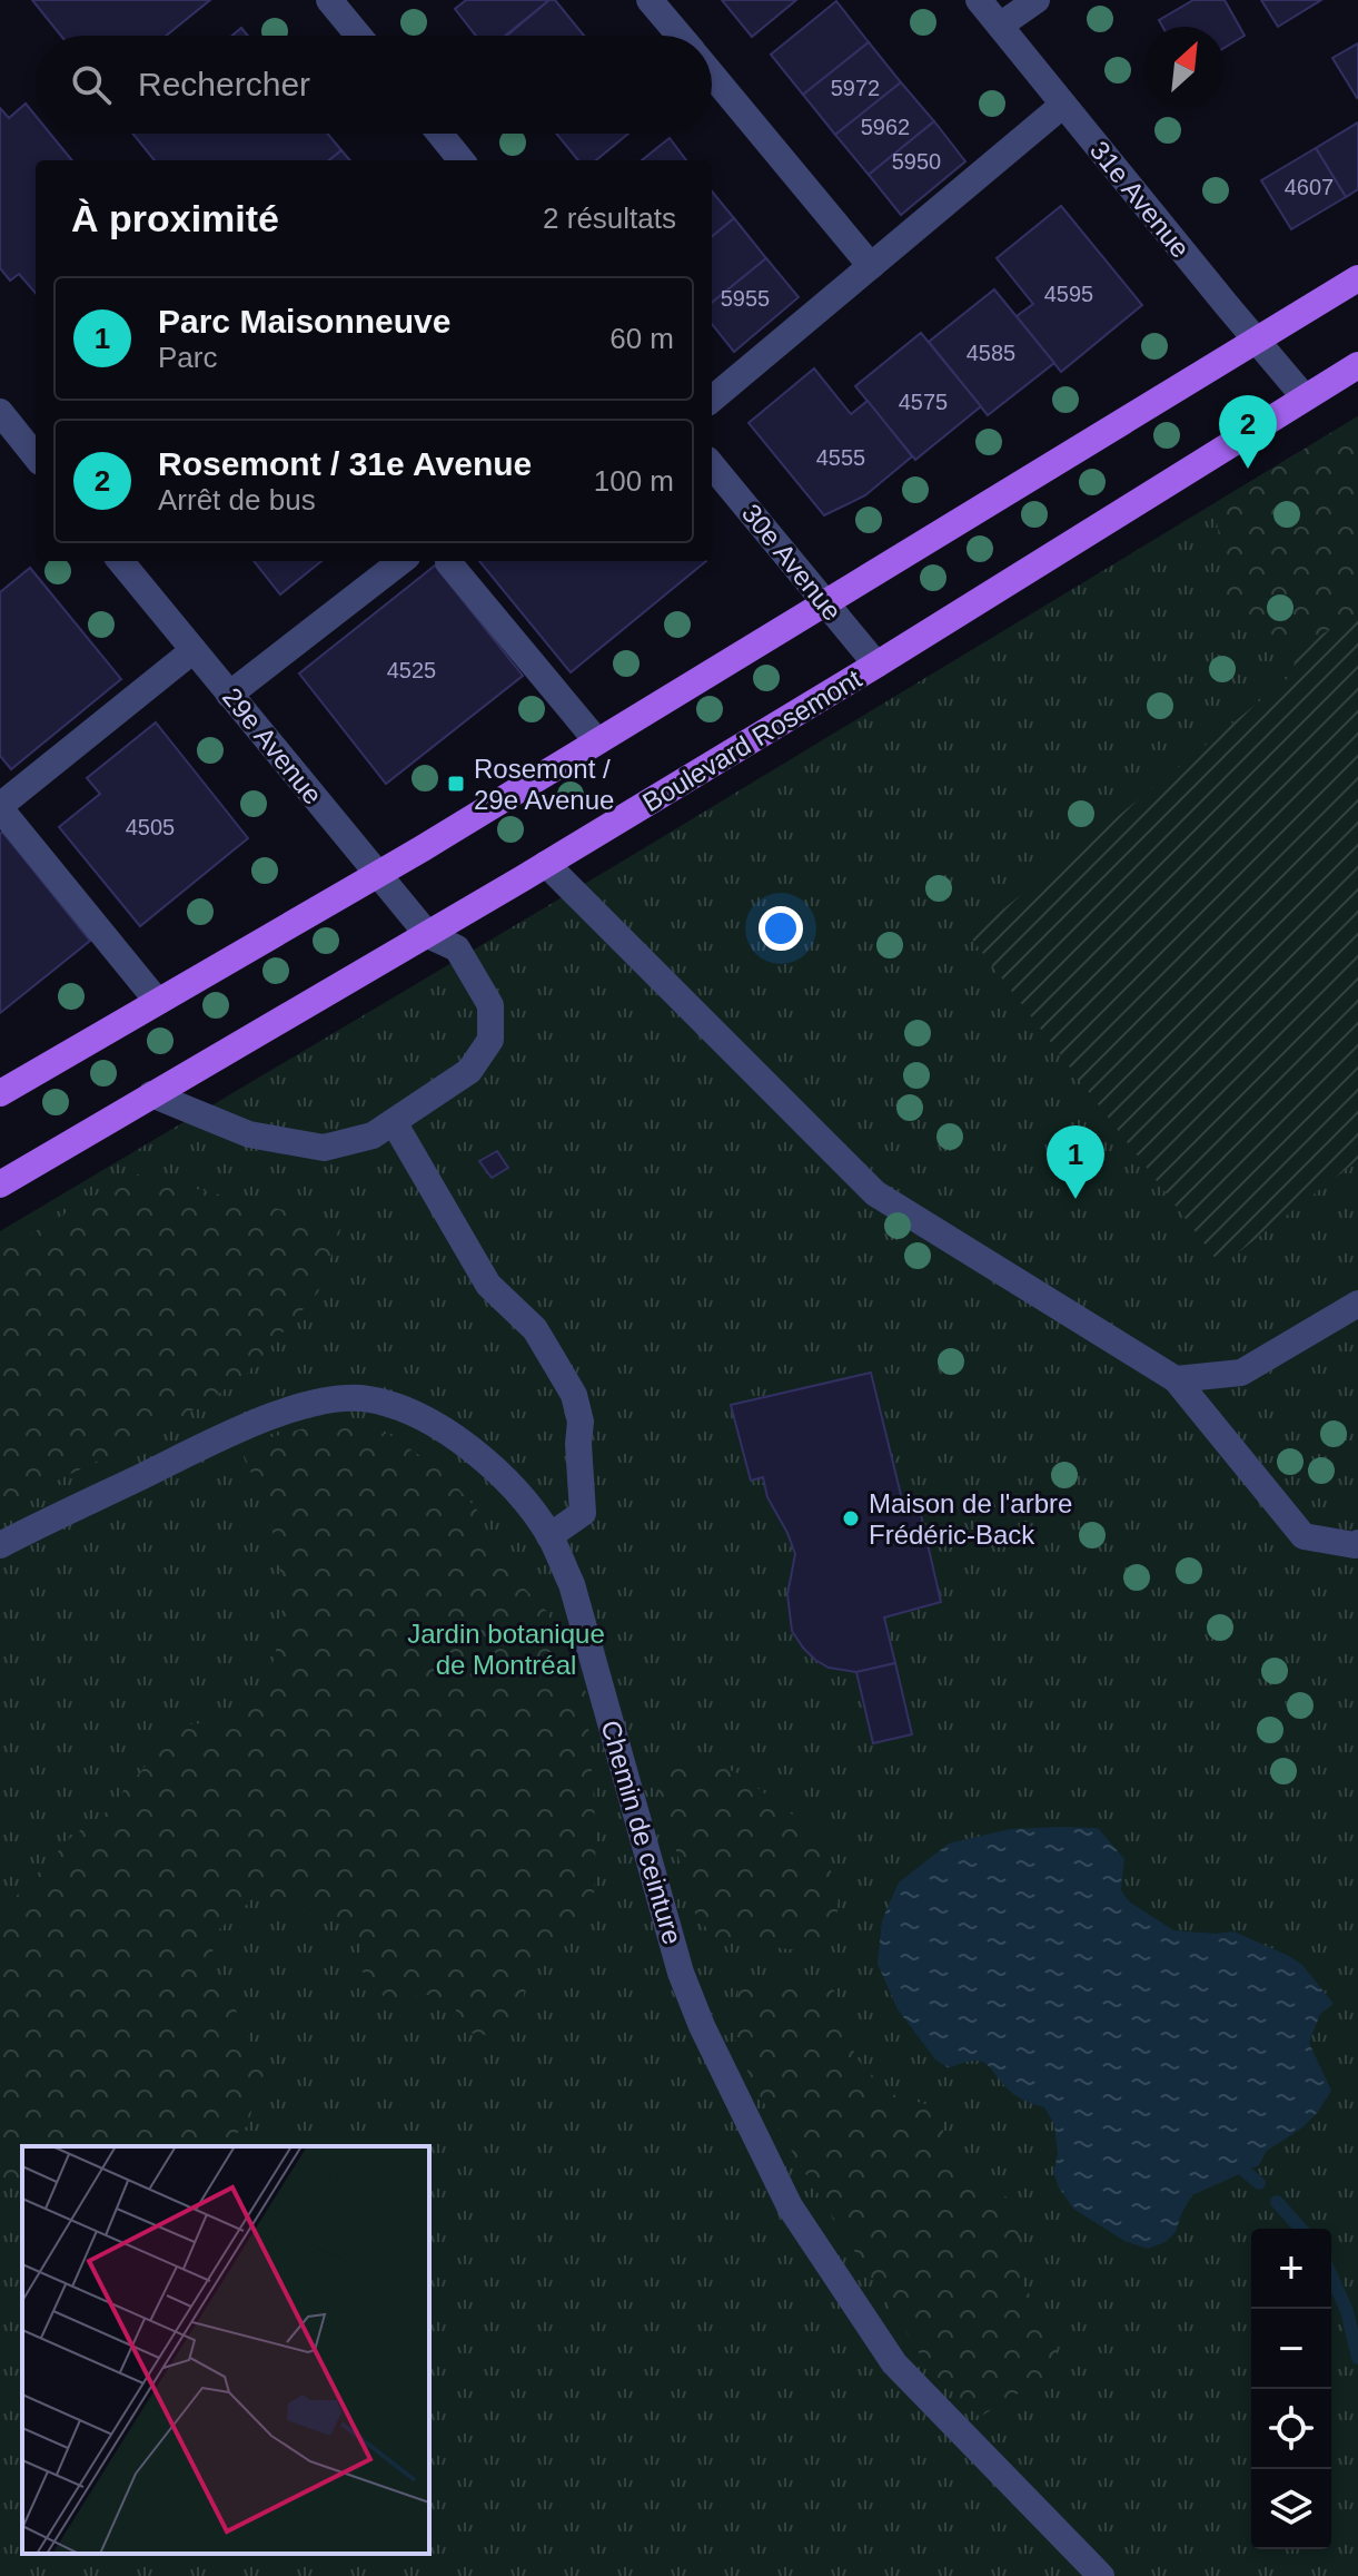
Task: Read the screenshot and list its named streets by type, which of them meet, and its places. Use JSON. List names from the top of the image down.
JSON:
{
  "streets": {
    "main road": ["Boulevard Rosemont"],
    "street": [
      "31e Avenue",
      "30e Avenue",
      "29e Avenue",
      "Chemin de ceinture"
    ]
  },
  "crossings": [
    ["31e Avenue", "Boulevard Rosemont"],
    ["30e Avenue", "Boulevard Rosemont"],
    ["Boulevard Rosemont", "29e Avenue"]
  ],
  "parks": ["Jardin botanique de Montréal"],
  "places": {
    "transit": ["Rosemont / 29e Avenue"],
    "other": ["Maison de l'arbre Frédéric-Back"]
  },
  "house_numbers": [
    "5972",
    "5962",
    "5950",
    "4607",
    "4595",
    "5955",
    "4585",
    "4575",
    "4555",
    "4525",
    "4505"
  ],
  "north": "top right",
  "page": {
    "search": "Rechercher",
    "heading": ["À proximité", "2 résultats"],
    "list": [
      {
        "mark": "1",
        "name": "Parc Maisonneuve",
        "note": "Parc",
        "value": "60 m"
      },
      {
        "mark": "2",
        "name": "Rosemont / 31e Avenue",
        "note": "Arrêt de bus",
        "value": "100 m"
      }
    ],
    "pins": ["2", "1"],
    "map_buttons": ["+", "−"]
  }
}
